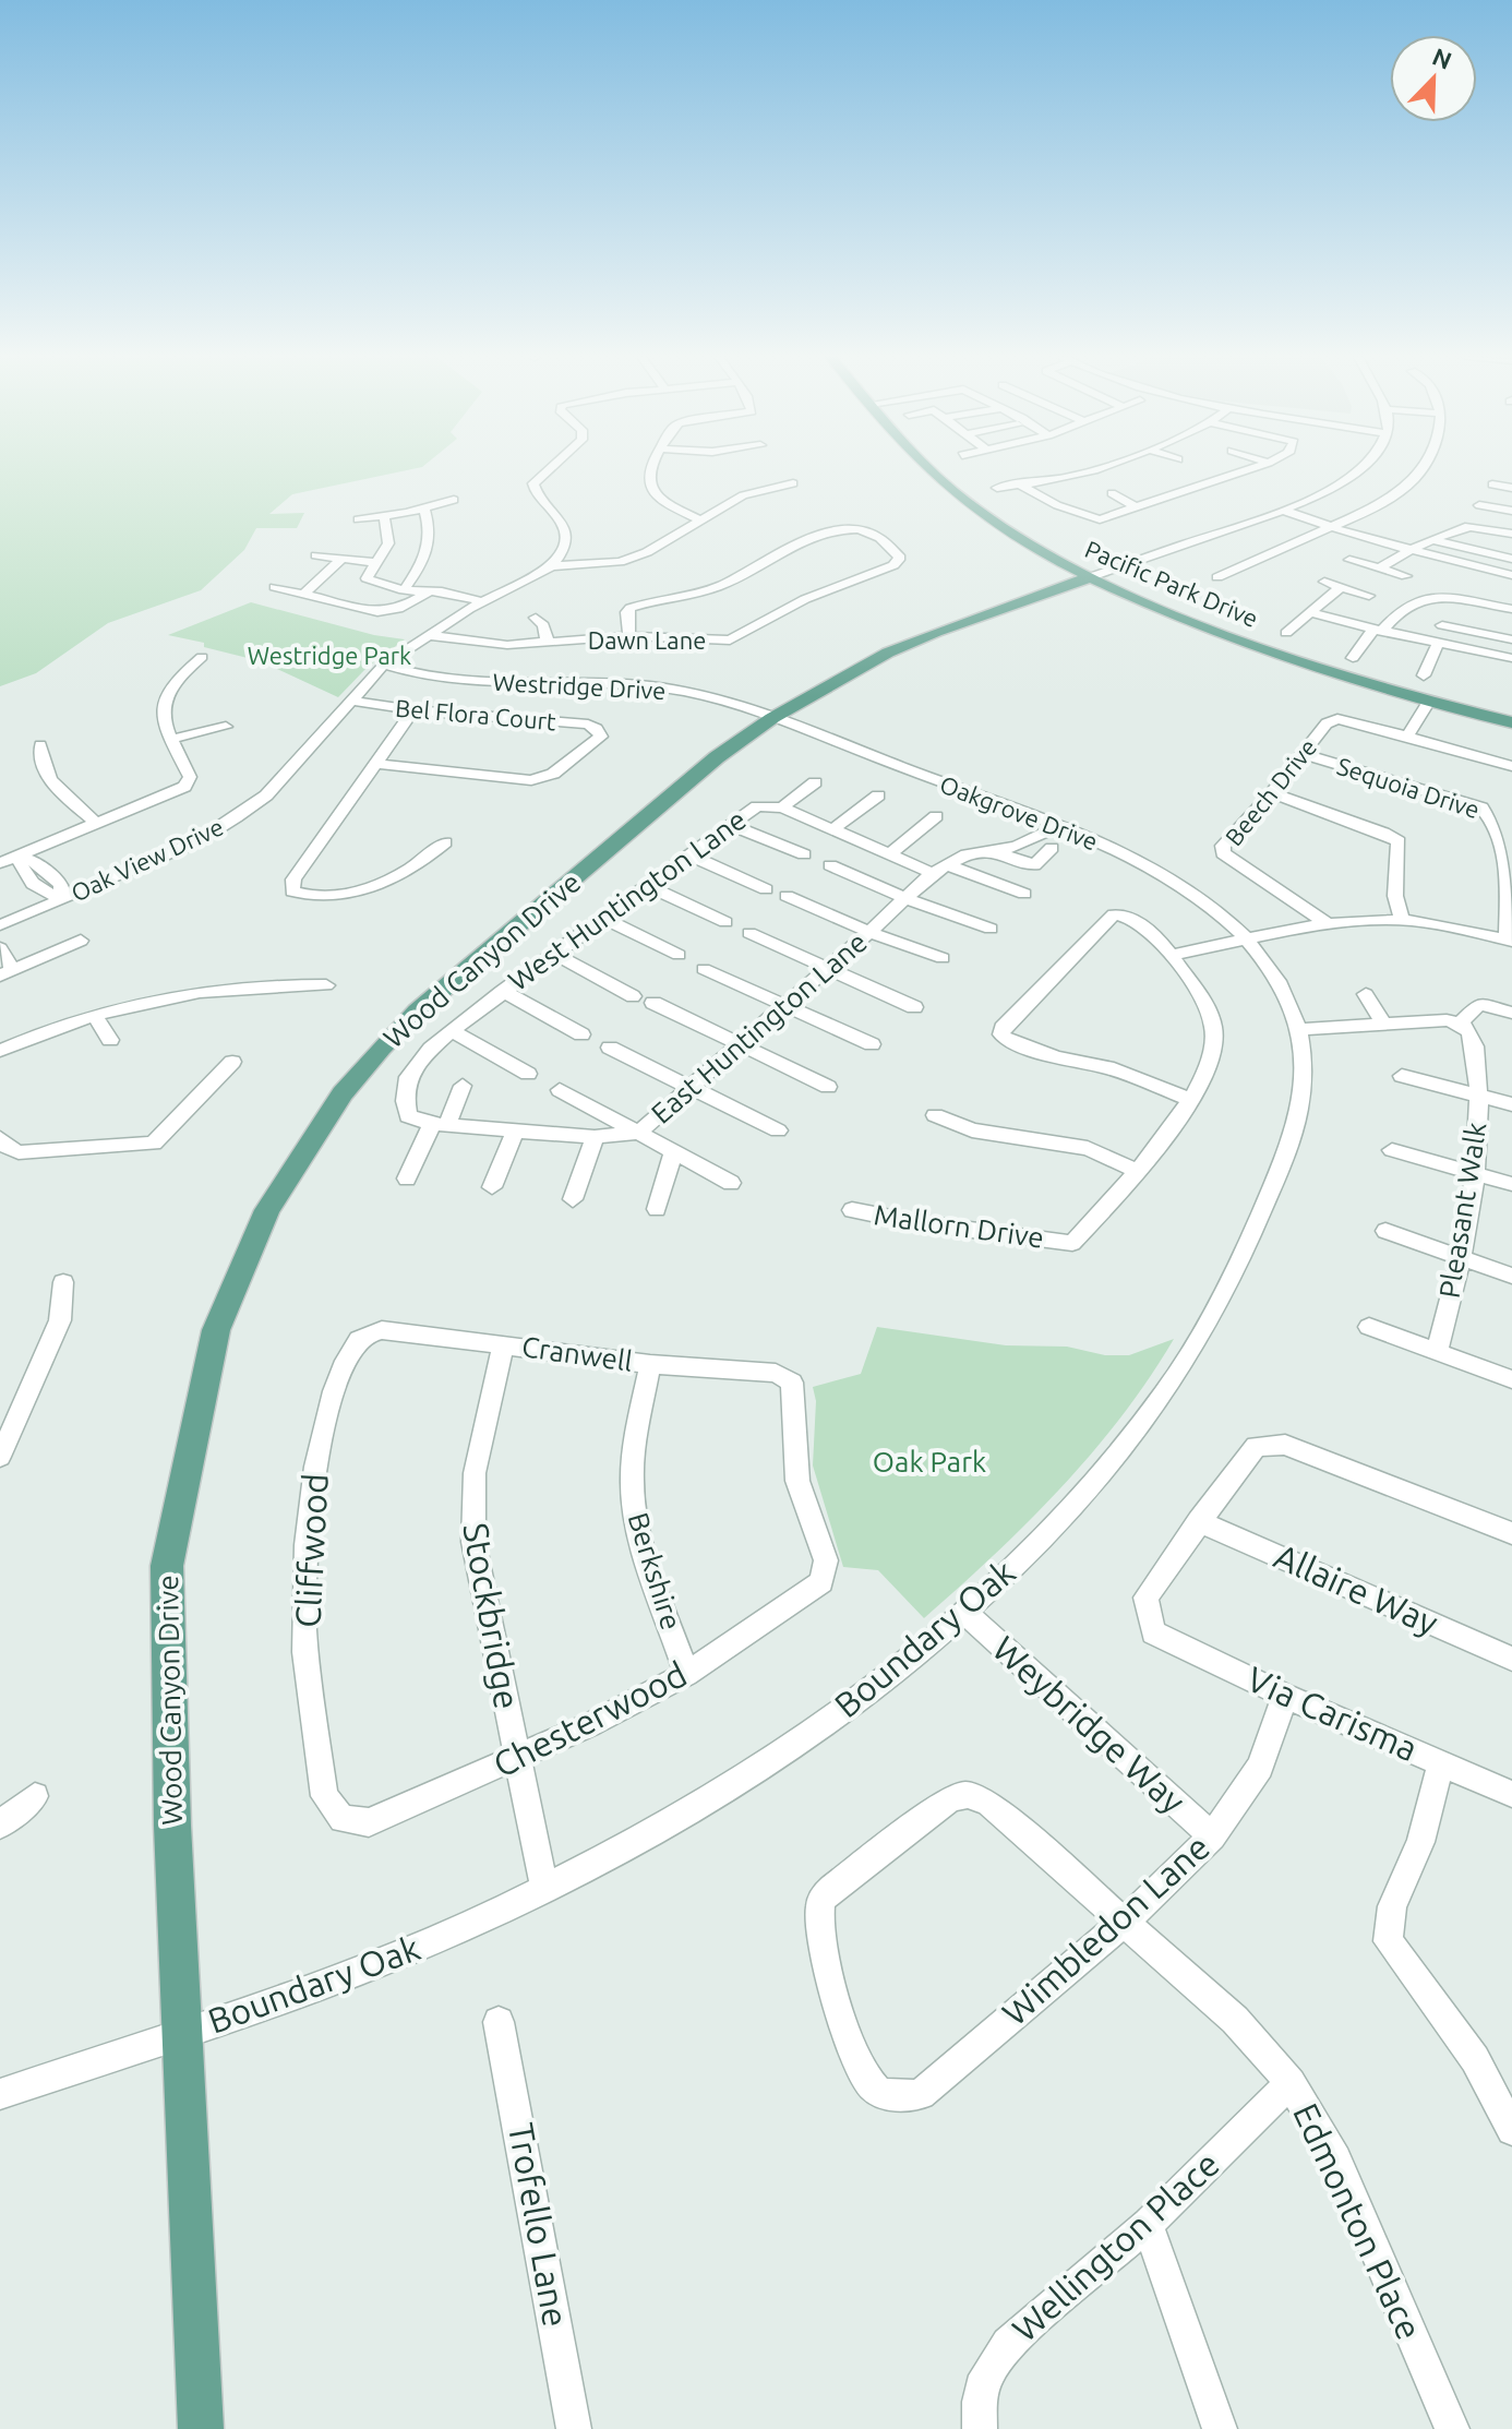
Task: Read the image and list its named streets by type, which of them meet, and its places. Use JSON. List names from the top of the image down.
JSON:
{
  "streets": {
    "main road": ["Pacific Park Drive", "Wood Canyon Drive"],
    "street": [
      "Dawn Lane",
      "Westridge Drive",
      "Bel Flora Court",
      "Sequoia Drive",
      "Beech Drive",
      "Oakgrove Drive",
      "Oak View Drive",
      "West Huntington Lane",
      "East Huntington Lane",
      "Pleasant Walk",
      "Mallorn Drive",
      "Cranwell",
      "Cliffwood",
      "Berkshire",
      "Allaire Way",
      "Stockbridge",
      "Boundary Oak",
      "Via Carisma",
      "Chesterwood",
      "Weybridge Way",
      "Wimbledon Lane",
      "Edmonton Place",
      "Trofello Lane",
      "Wellington Place"
    ]
  },
  "crossings": [
    ["Pacific Park Drive", "Wood Canyon Drive"],
    ["Dawn Lane", "Oak View Drive"],
    ["Westridge Drive", "Oakgrove Drive"],
    ["Westridge Drive", "Oak View Drive"],
    ["Westridge Drive", "Wood Canyon Drive"],
    ["Bel Flora Court", "Oak View Drive"],
    ["Sequoia Drive", "Beech Drive"],
    ["Oakgrove Drive", "Wood Canyon Drive"],
    ["Oakgrove Drive", "East Huntington Lane"],
    ["Oakgrove Drive", "Boundary Oak"],
    ["West Huntington Lane", "East Huntington Lane"],
    ["Wood Canyon Drive", "Boundary Oak"],
    ["Cranwell", "Cliffwood"],
    ["Cranwell", "Berkshire"],
    ["Cranwell", "Stockbridge"],
    ["Cranwell", "Chesterwood"],
    ["Cliffwood", "Chesterwood"],
    ["Berkshire", "Chesterwood"],
    ["Allaire Way", "Via Carisma"],
    ["Stockbridge", "Boundary Oak"],
    ["Stockbridge", "Chesterwood"],
    ["Boundary Oak", "Weybridge Way"],
    ["Via Carisma", "Wimbledon Lane"],
    ["Weybridge Way", "Wimbledon Lane"],
    ["Wimbledon Lane", "Edmonton Place"],
    ["Edmonton Place", "Wellington Place"]
  ],
  "parks": ["Westridge Park", "Oak Park"],
  "north": "top right"
}
